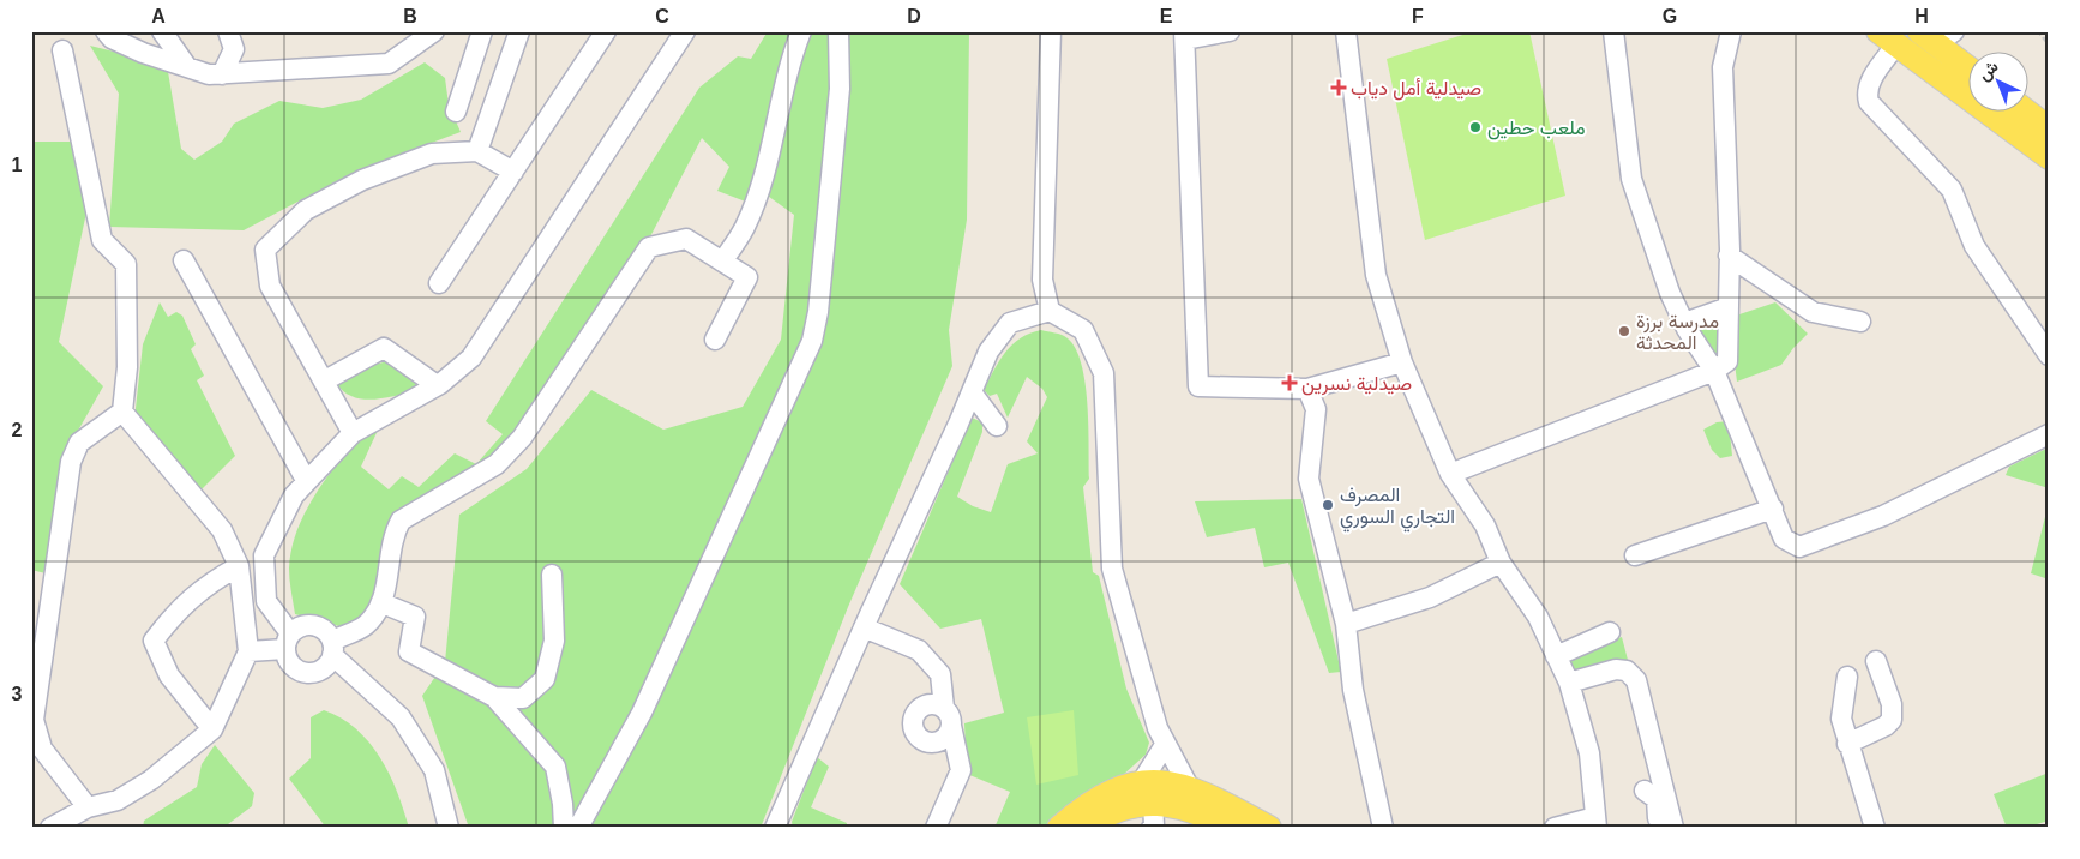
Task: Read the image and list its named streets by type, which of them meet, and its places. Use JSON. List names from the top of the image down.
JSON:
{
  "places": {
    "health": ["صيدلية أمل دياب", "صيدلية نسرين"],
    "other": ["ملعب حطين", "مدرسة برزة المحدثة", "المصرف التجاري السوري"]
  },
  "north": "top left",
  "grid": {
    "columns": [
      "A",
      "B",
      "C",
      "D",
      "E",
      "F",
      "G",
      "H"
    ],
    "rows": ["1", "2", "3"]
  }
}
